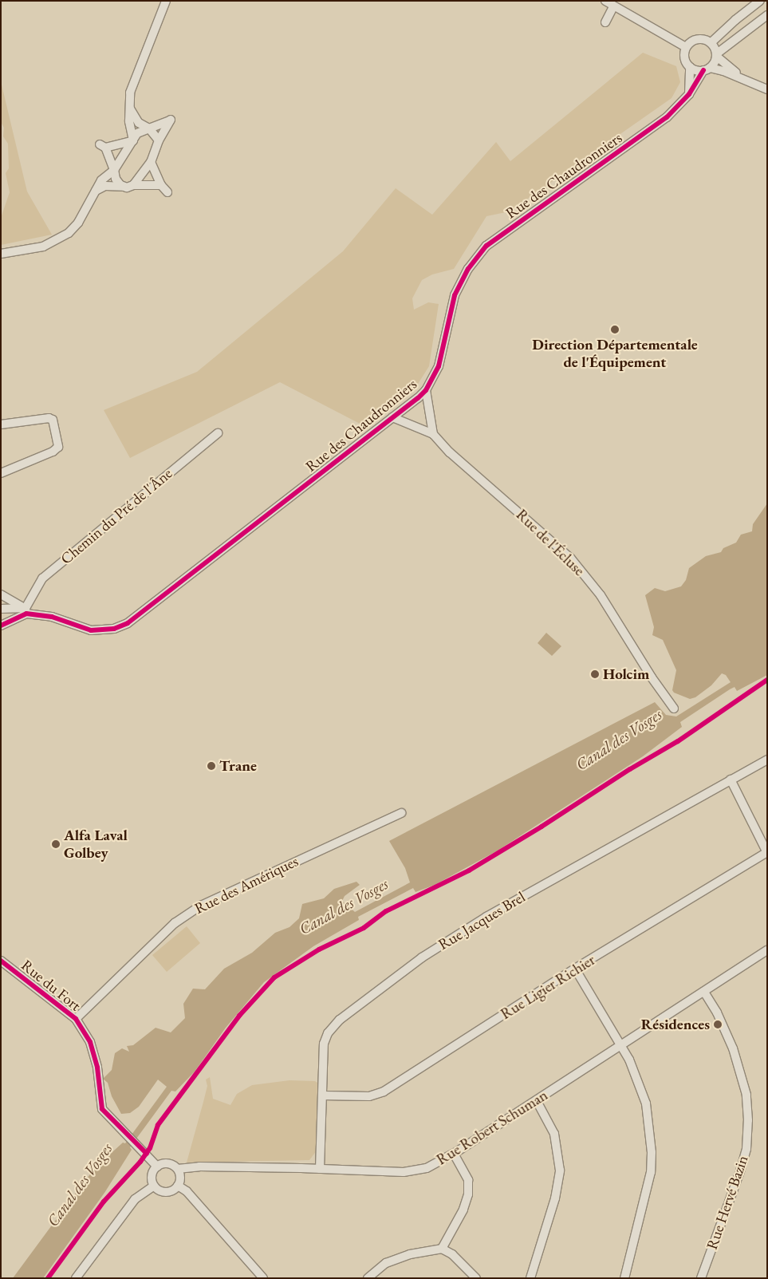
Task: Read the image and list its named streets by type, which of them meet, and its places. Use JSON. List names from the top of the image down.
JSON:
{
  "streets": {
    "street": [
      "Rue des Chaudronniers",
      "Chemin du Pré de l'Âne",
      "Rue de l'Écluse",
      "Rue des Amériques",
      "Rue Jacques Brel",
      "Rue du Fort",
      "Rue Ligier Richier",
      "Rue Robert Schuman",
      "Rue Hervé Bazin"
    ]
  },
  "crossings": [
    ["Rue des Chaudronniers", "Chemin du Pré de l'Âne"],
    ["Rue des Chaudronniers", "Rue de l'Écluse"],
    ["Rue des Amériques", "Rue du Fort"],
    ["Rue Jacques Brel", "Rue Ligier Richier"],
    ["Rue Jacques Brel", "Rue Robert Schuman"],
    ["Rue du Fort", "Rue Robert Schuman"],
    ["Rue Robert Schuman", "Rue Hervé Bazin"]
  ],
  "water": ["Canal des Vosges"],
  "places": [
    "Direction Départementale de l'Équipement",
    "Holcim",
    "Trane",
    "Alfa Laval Golbey",
    "Résidences"
  ]
}
